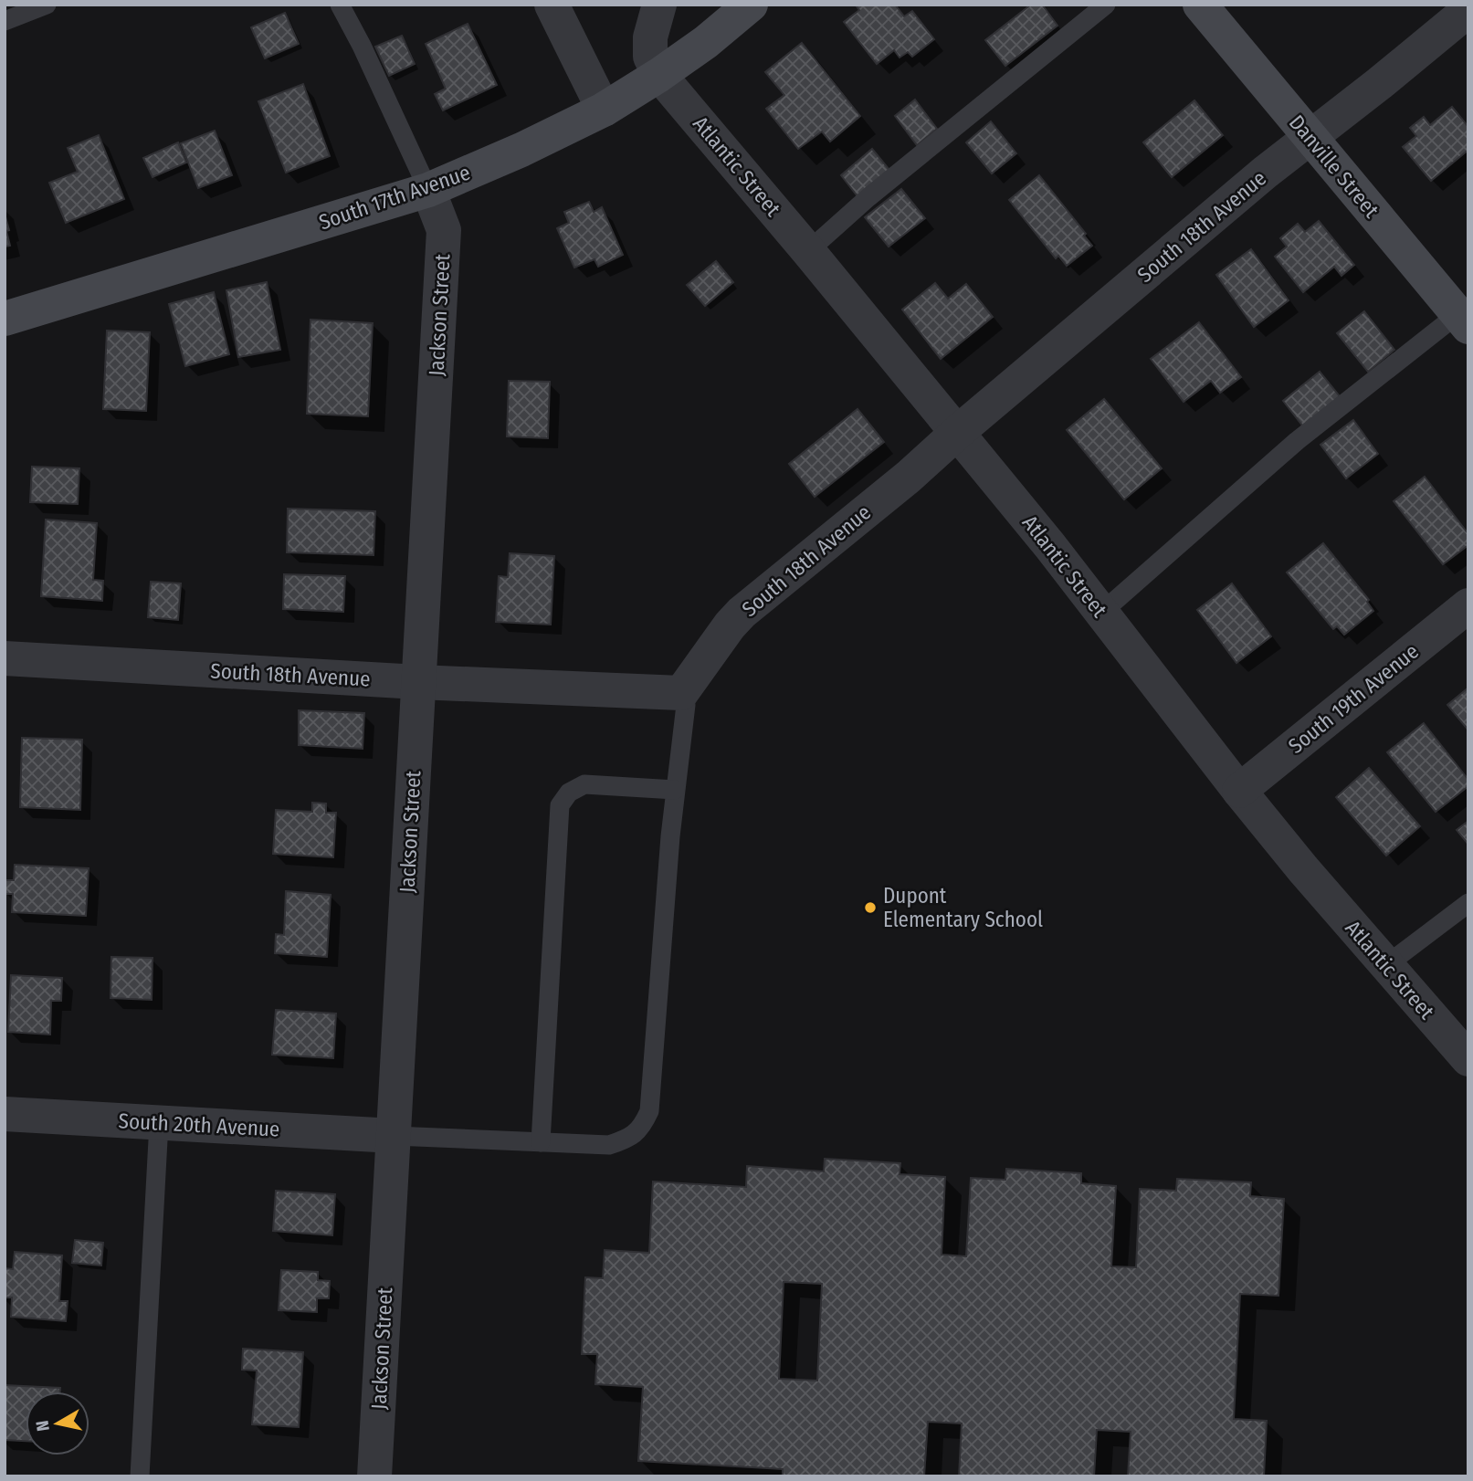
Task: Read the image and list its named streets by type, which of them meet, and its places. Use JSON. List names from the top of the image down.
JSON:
{
  "streets": {
    "street": [
      "Atlantic Street",
      "Danville Street",
      "South 17th Avenue",
      "South 18th Avenue",
      "Jackson Street",
      "South 19th Avenue",
      "South 20th Avenue"
    ]
  },
  "crossings": [
    ["Atlantic Street", "South 17th Avenue"],
    ["Atlantic Street", "South 18th Avenue"],
    ["Atlantic Street", "South 19th Avenue"],
    ["Danville Street", "South 18th Avenue"],
    ["South 17th Avenue", "Jackson Street"],
    ["South 18th Avenue", "Jackson Street"],
    ["Jackson Street", "South 20th Avenue"]
  ],
  "places": ["Dupont Elementary School"],
  "north": "left"
}
